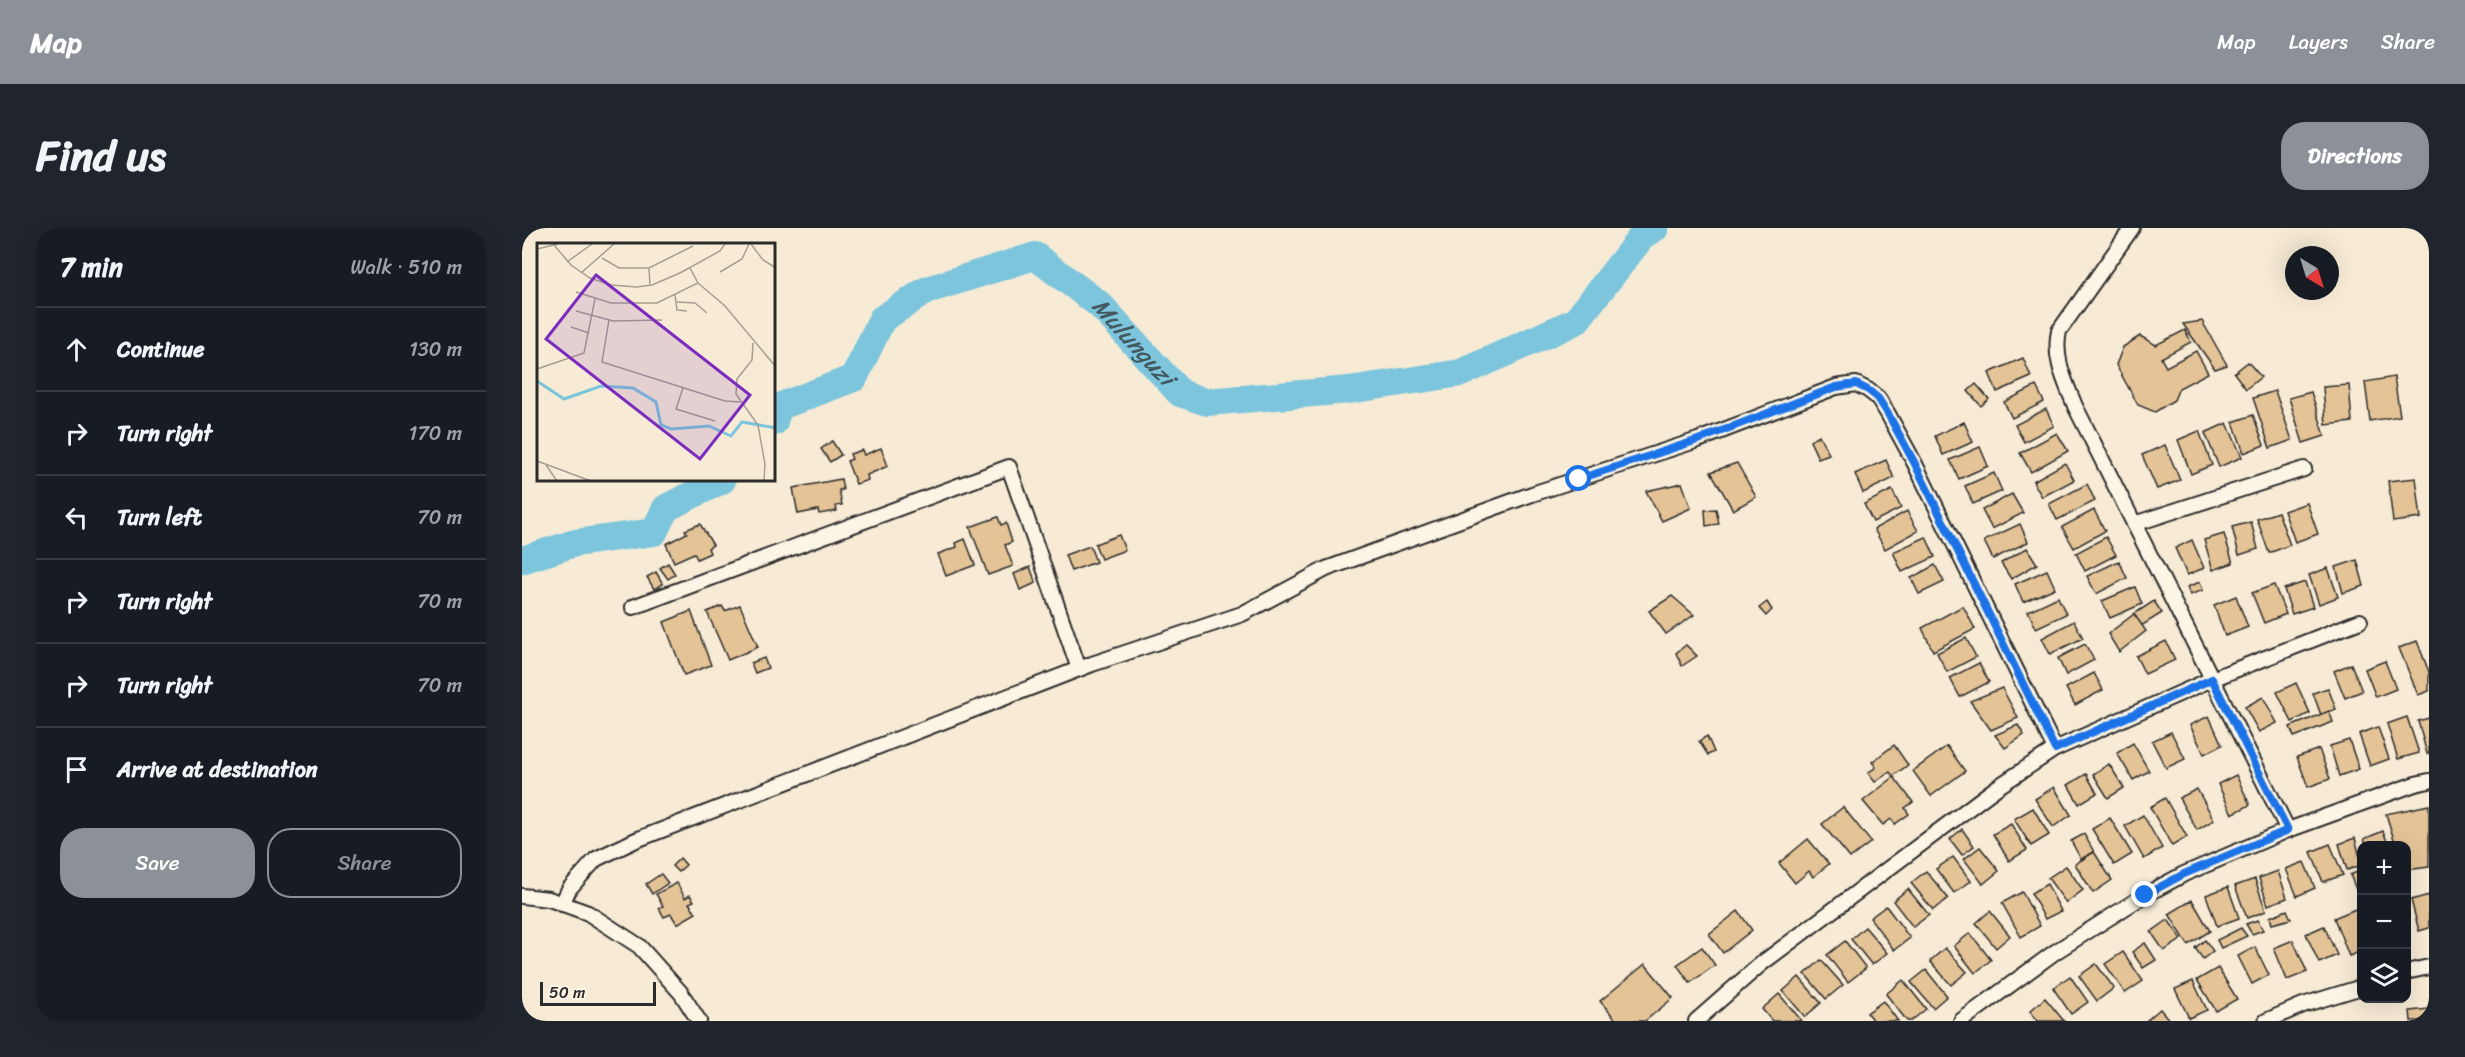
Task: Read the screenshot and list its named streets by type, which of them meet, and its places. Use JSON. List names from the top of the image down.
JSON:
{
  "water": ["Mulunguzi"],
  "scale_bar": "50 m",
  "north": "bottom right",
  "page": {
    "header": "Map",
    "nav": ["Map", "Layers", "Share"],
    "title": "Find us",
    "buttons": [
      "Directions",
      ["Save", "Share"]
    ],
    "heading": ["7 min", "Walk · 510 m"],
    "list": [
      ["Continue", "130 m"],
      ["Turn right", "170 m"],
      ["Turn left", "70 m"],
      ["Turn right", "70 m"],
      ["Turn right", "70 m"],
      "Arrive at destination"
    ],
    "map_buttons": ["+", "−"],
    "scale": "50 m"
  }
}
